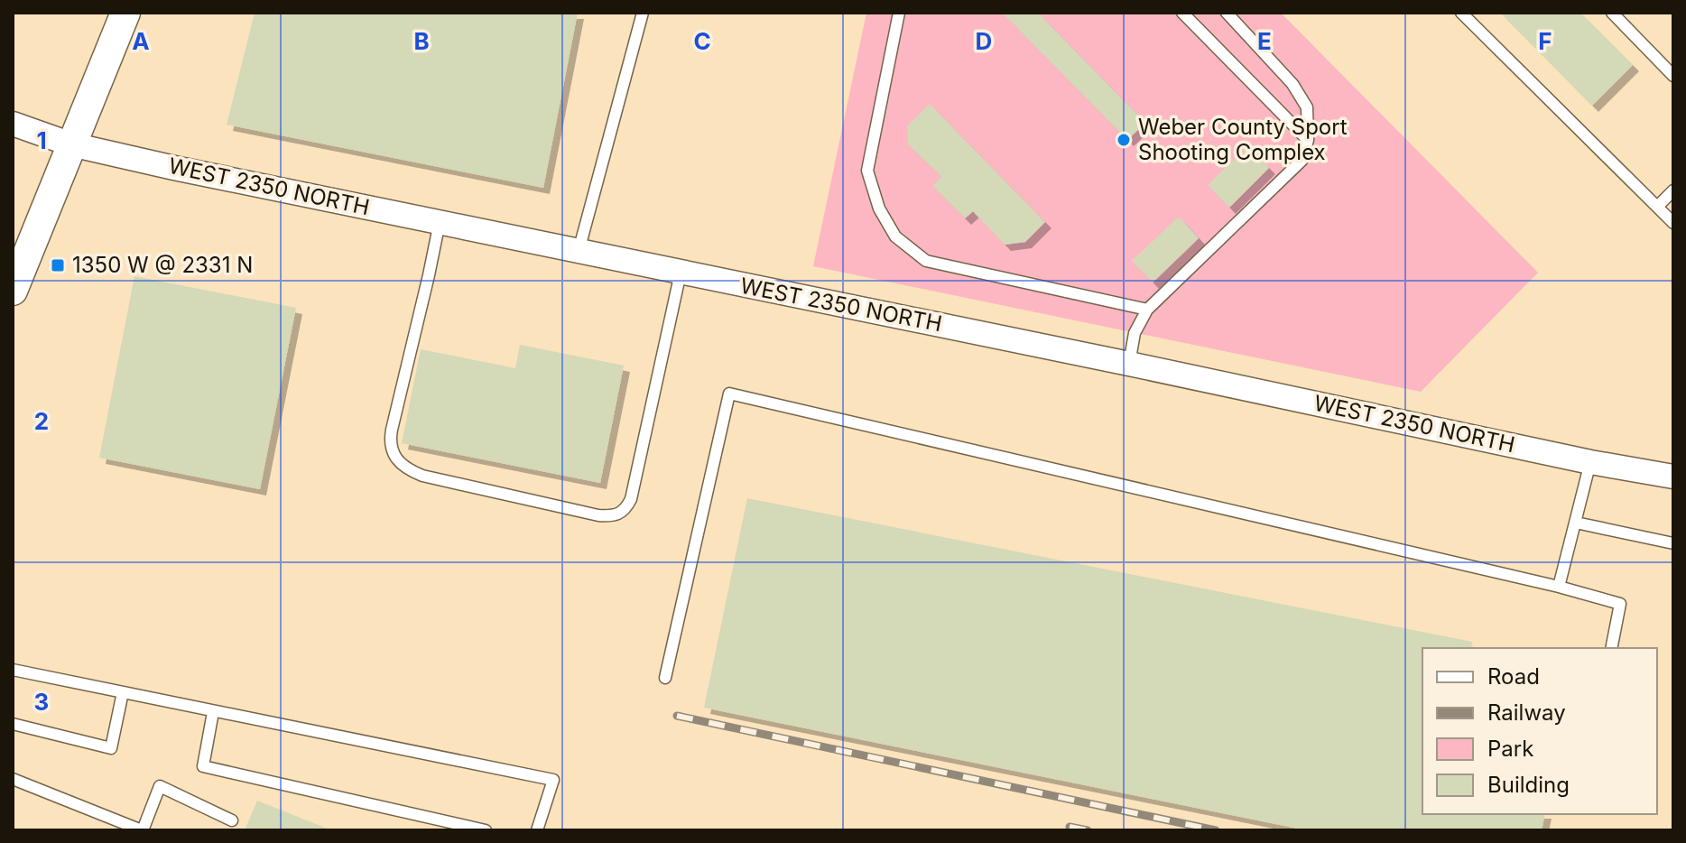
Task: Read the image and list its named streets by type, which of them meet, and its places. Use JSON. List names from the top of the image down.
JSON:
{
  "streets": {
    "street": ["WEST 2350 NORTH"]
  },
  "places": {
    "other": ["Weber County Sport Shooting Complex"],
    "transit": ["1350 W @ 2331 N"]
  },
  "legend": [
    "Road",
    "Railway",
    "Park",
    "Building"
  ],
  "grid": {
    "columns": [
      "A",
      "B",
      "C",
      "D",
      "E",
      "F"
    ],
    "rows": ["1", "2", "3"]
  }
}
